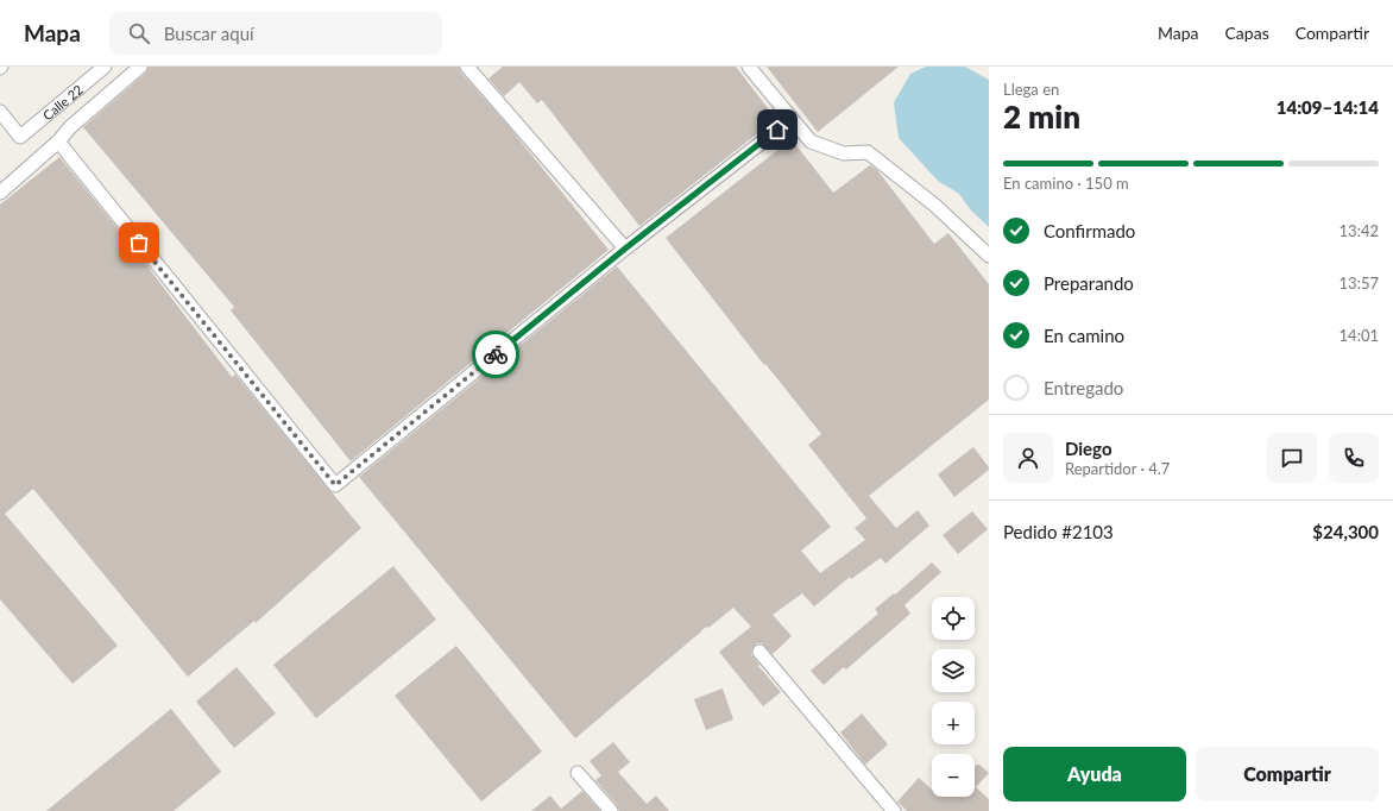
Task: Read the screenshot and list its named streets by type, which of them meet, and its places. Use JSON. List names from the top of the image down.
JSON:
{
  "streets": {
    "street": ["Calle 22"]
  },
  "page": {
    "header": "Mapa",
    "search": "Buscar aquí",
    "nav": ["Mapa", "Capas", "Compartir"],
    "heading": ["2 min", "Llega en", "14:09–14:14"],
    "panel": [
      "Diego",
      "Repartidor · 4.7",
      "Pedido #2103",
      "$24,300"
    ],
    "bar": "En camino · 150 m",
    "list": [
      ["Confirmado", "13:42"],
      ["Preparando", "13:57"],
      ["En camino", "14:01"],
      "Entregado"
    ],
    "map_buttons": ["+", "−"],
    "buttons": ["Ayuda", "Compartir"]
  }
}
